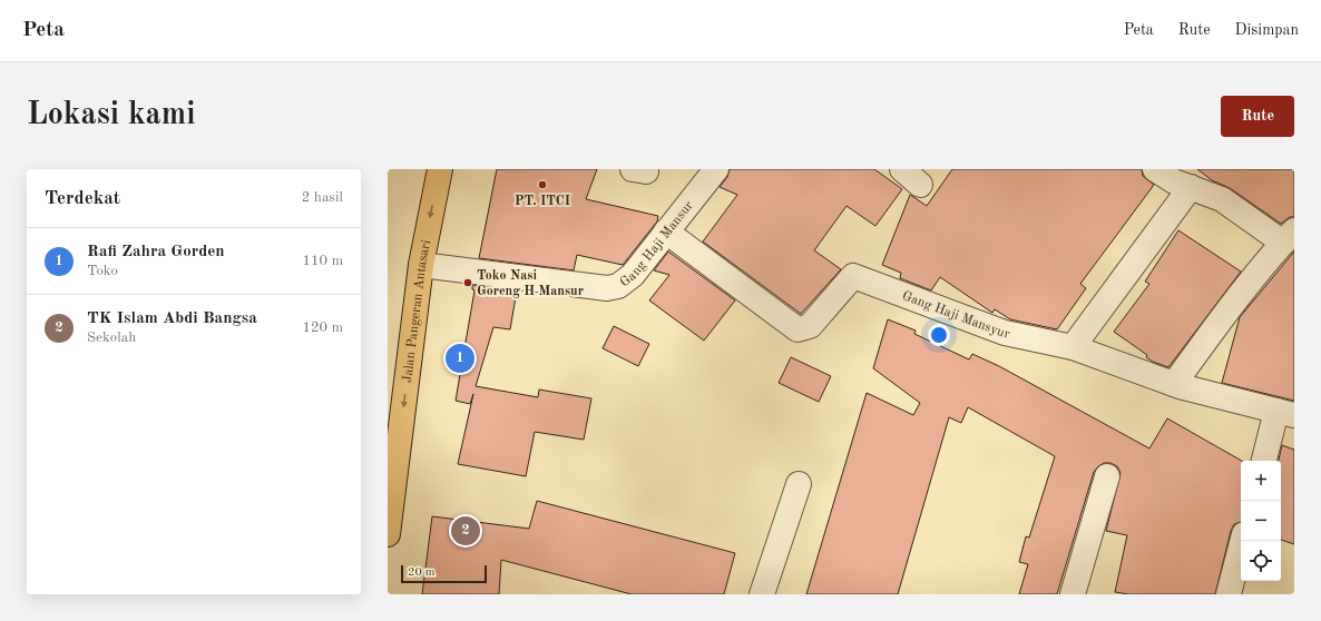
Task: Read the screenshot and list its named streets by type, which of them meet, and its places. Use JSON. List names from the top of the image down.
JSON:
{
  "streets": {
    "highway": ["Jalan Pangeran Antasari"],
    "street": ["Gang Haji Mansur", "Gang Haji Mansyur"]
  },
  "crossings": [
    ["Gang Haji Mansur", "Jalan Pangeran Antasari"],
    ["Gang Haji Mansur", "Gang Haji Mansyur"]
  ],
  "one_way": ["Jalan Pangeran Antasari"],
  "places": ["PT. ITCI", "Toko Nasi Goreng H Mansur"],
  "scale_bar": "20 m",
  "page": {
    "header": "Peta",
    "nav": ["Peta", "Rute", "Disimpan"],
    "buttons": "Rute",
    "title": "Lokasi kami",
    "heading": ["Terdekat", "2 hasil"],
    "list": [
      {
        "mark": "1",
        "name": "Rafi Zahra Gorden",
        "note": "Toko",
        "value": "110 m"
      },
      {
        "mark": "2",
        "name": "TK Islam Abdi Bangsa",
        "note": "Sekolah",
        "value": "120 m"
      }
    ],
    "pins": ["1", "2"],
    "map_buttons": ["+", "−"],
    "scale": "20 m"
  }
}
